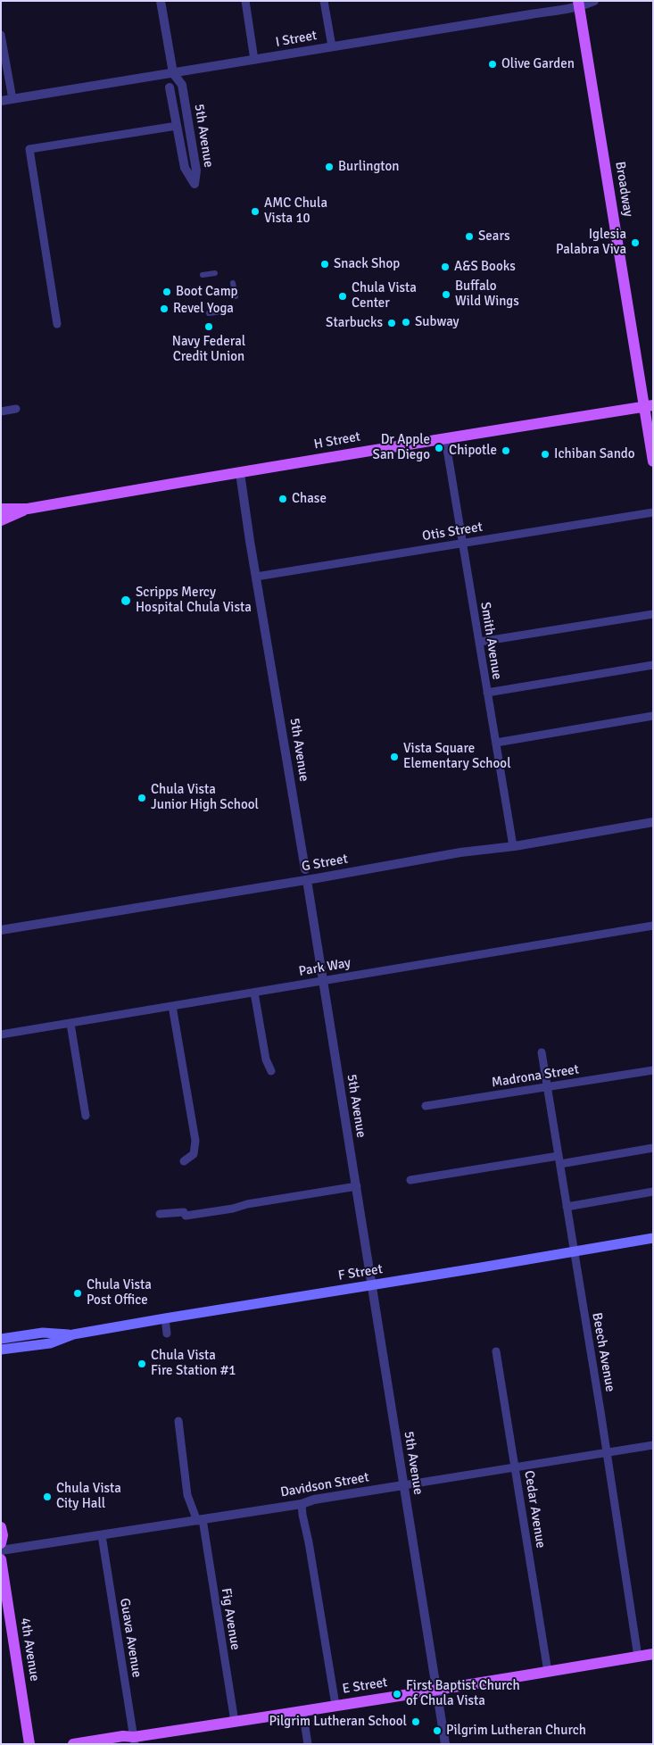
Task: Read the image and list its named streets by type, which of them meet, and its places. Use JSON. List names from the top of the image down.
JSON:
{
  "streets": {
    "main road": [
      "Broadway",
      "H Street",
      "F Street",
      "4th Avenue",
      "E Street"
    ],
    "street": [
      "I Street",
      "5th Avenue",
      "Otis Street",
      "Smith Avenue",
      "G Street",
      "Park Way",
      "Madrona Street",
      "Beech Avenue",
      "Davidson Street",
      "Cedar Avenue",
      "Fig Avenue",
      "Guava Avenue"
    ]
  },
  "crossings": [
    ["I Street", "5th Avenue"],
    ["I Street", "Broadway"],
    ["5th Avenue", "H Street"],
    ["5th Avenue", "Otis Street"],
    ["5th Avenue", "G Street"],
    ["5th Avenue", "Park Way"],
    ["5th Avenue", "F Street"],
    ["5th Avenue", "Davidson Street"],
    ["5th Avenue", "E Street"],
    ["Broadway", "H Street"],
    ["H Street", "Smith Avenue"],
    ["Otis Street", "Smith Avenue"],
    ["Smith Avenue", "G Street"],
    ["Madrona Street", "Beech Avenue"],
    ["F Street", "Beech Avenue"],
    ["Beech Avenue", "Davidson Street"],
    ["Beech Avenue", "E Street"],
    ["Davidson Street", "Cedar Avenue"],
    ["Davidson Street", "Fig Avenue"],
    ["Davidson Street", "Guava Avenue"],
    ["Cedar Avenue", "E Street"],
    ["Fig Avenue", "E Street"],
    ["Guava Avenue", "E Street"]
  ],
  "places": [
    "Olive Garden",
    "Burlington",
    "AMC Chula Vista 10",
    "Sears",
    "Iglesia Palabra Viva",
    "Snack Shop",
    "A&S Books",
    "Boot Camp",
    "Buffalo Wild Wings",
    "Chula Vista Center",
    "Revel Yoga",
    "Subway",
    "Starbucks",
    "Navy Federal Credit Union",
    "Dr Apple San Diego",
    "Chipotle",
    "Ichiban Sando",
    "Chase",
    "Scripps Mercy Hospital Chula Vista",
    "Vista Square Elementary School",
    "Chula Vista Junior High School",
    "Chula Vista Post Office",
    "Chula Vista Fire Station #1",
    "Chula Vista City Hall",
    "First Baptist Church of Chula Vista",
    "Pilgrim Lutheran School",
    "Pilgrim Lutheran Church"
  ]
}
